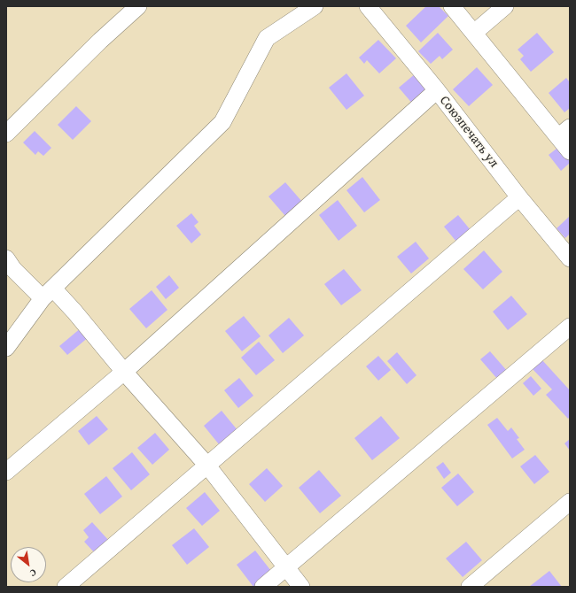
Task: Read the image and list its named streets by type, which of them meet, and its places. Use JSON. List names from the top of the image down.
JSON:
{
  "streets": {
    "street": ["Союзпечать ул"]
  },
  "north": "bottom right"
}
